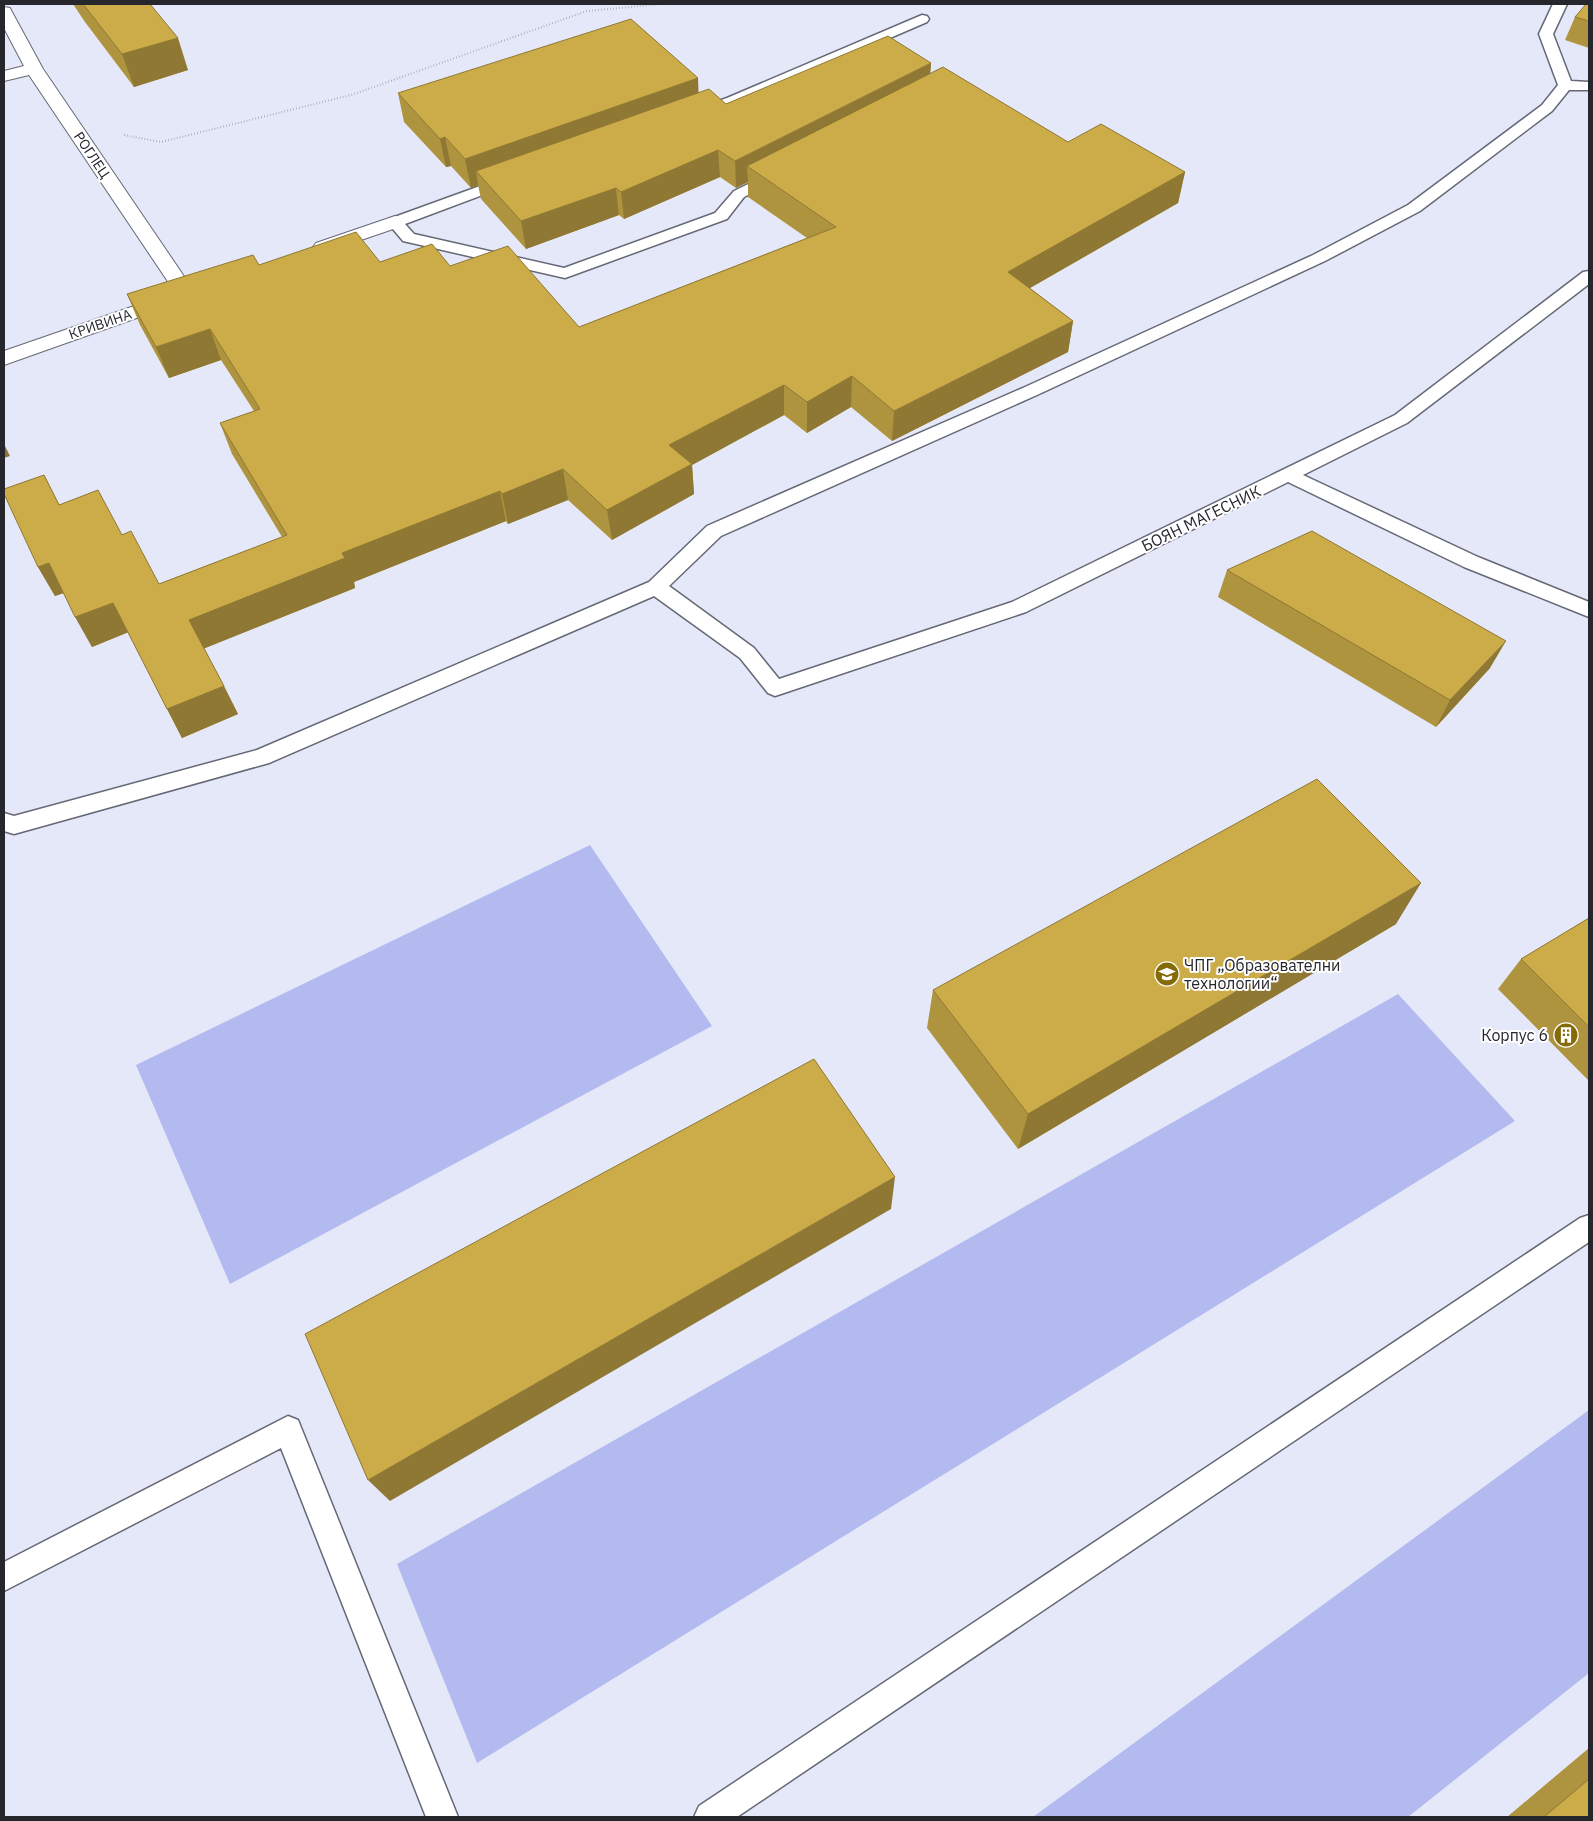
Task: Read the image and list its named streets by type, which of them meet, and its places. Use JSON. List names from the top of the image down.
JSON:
{
  "streets": {
    "street": ["РОГЛЕЦ", "КРИВИНА"],
    "lane": ["БОЯН МАГЕСНИК"]
  },
  "crossings": [
    ["РОГЛЕЦ", "КРИВИНА"]
  ],
  "places": {
    "school or university": ["ЧПГ „Образователни технологии“"],
    "building": ["Корпус 6"]
  }
}
